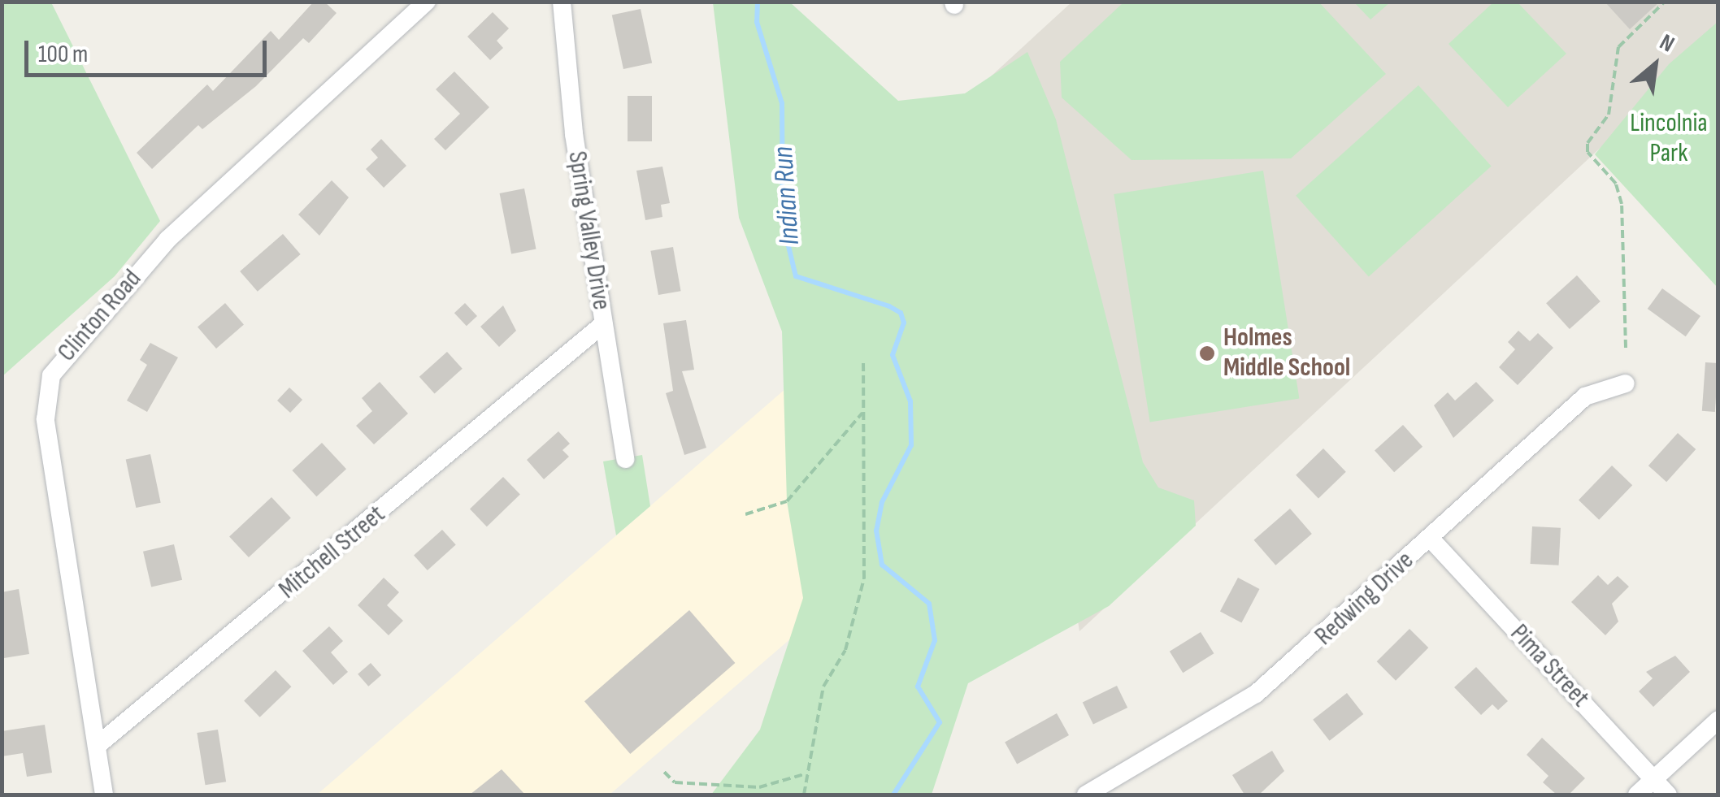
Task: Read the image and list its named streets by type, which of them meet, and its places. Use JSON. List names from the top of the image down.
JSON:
{
  "streets": {
    "street": [
      "Spring Valley Drive",
      "Clinton Road",
      "Mitchell Street",
      "Redwing Drive",
      "Pima Street"
    ]
  },
  "crossings": [
    ["Spring Valley Drive", "Mitchell Street"],
    ["Clinton Road", "Mitchell Street"],
    ["Redwing Drive", "Pima Street"]
  ],
  "water": ["Indian Run"],
  "parks": ["Lincolnia Park"],
  "places": ["Holmes Middle School"],
  "scale_bar": "100 m",
  "north": "top right"
}
